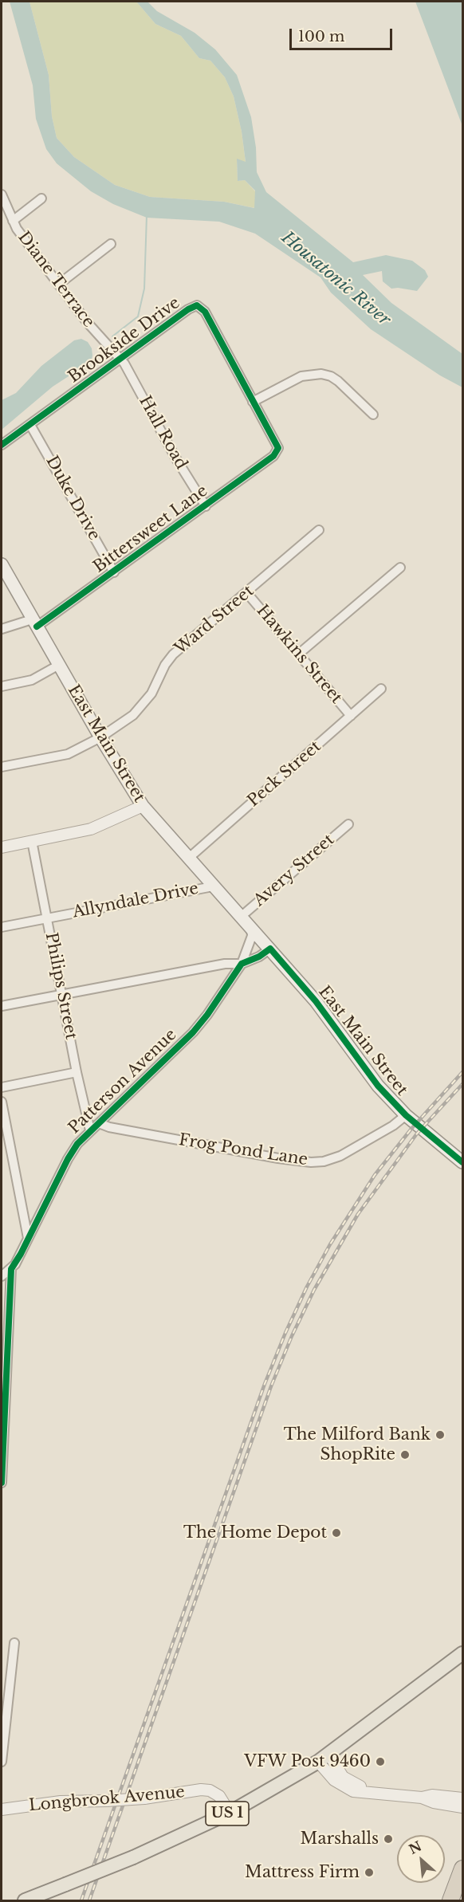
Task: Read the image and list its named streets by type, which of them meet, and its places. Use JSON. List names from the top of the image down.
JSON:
{
  "streets": {
    "main road": ["East Main Street", "US 1"],
    "street": [
      "Diane Terrace",
      "Brookside Drive",
      "Hall Road",
      "Duke Drive",
      "Bittersweet Lane",
      "Ward Street",
      "Hawkins Street",
      "Peck Street",
      "Avery Street",
      "Allyndale Drive",
      "Philips Street",
      "Patterson Avenue",
      "Frog Pond Lane",
      "Longbrook Avenue"
    ]
  },
  "crossings": [
    ["Diane Terrace", "Brookside Drive"],
    ["Diane Terrace", "Hall Road"],
    ["Brookside Drive", "Hall Road"],
    ["Brookside Drive", "Duke Drive"],
    ["Brookside Drive", "Bittersweet Lane"],
    ["Hall Road", "Bittersweet Lane"],
    ["Duke Drive", "Bittersweet Lane"],
    ["Bittersweet Lane", "East Main Street"],
    ["Ward Street", "Hawkins Street"],
    ["Ward Street", "East Main Street"],
    ["Hawkins Street", "Peck Street"],
    ["East Main Street", "Peck Street"],
    ["East Main Street", "Avery Street"],
    ["East Main Street", "Allyndale Drive"],
    ["East Main Street", "Patterson Avenue"],
    ["East Main Street", "Frog Pond Lane"],
    ["Allyndale Drive", "Philips Street"],
    ["Philips Street", "Patterson Avenue"],
    ["Patterson Avenue", "Frog Pond Lane"],
    ["Longbrook Avenue", "US 1"]
  ],
  "water": ["Housatonic River"],
  "places": [
    "The Milford Bank",
    "ShopRite",
    "The Home Depot",
    "VFW Post 9460",
    "Marshalls",
    "Mattress Firm"
  ],
  "scale_bar": "100 m",
  "north": "top left"
}
